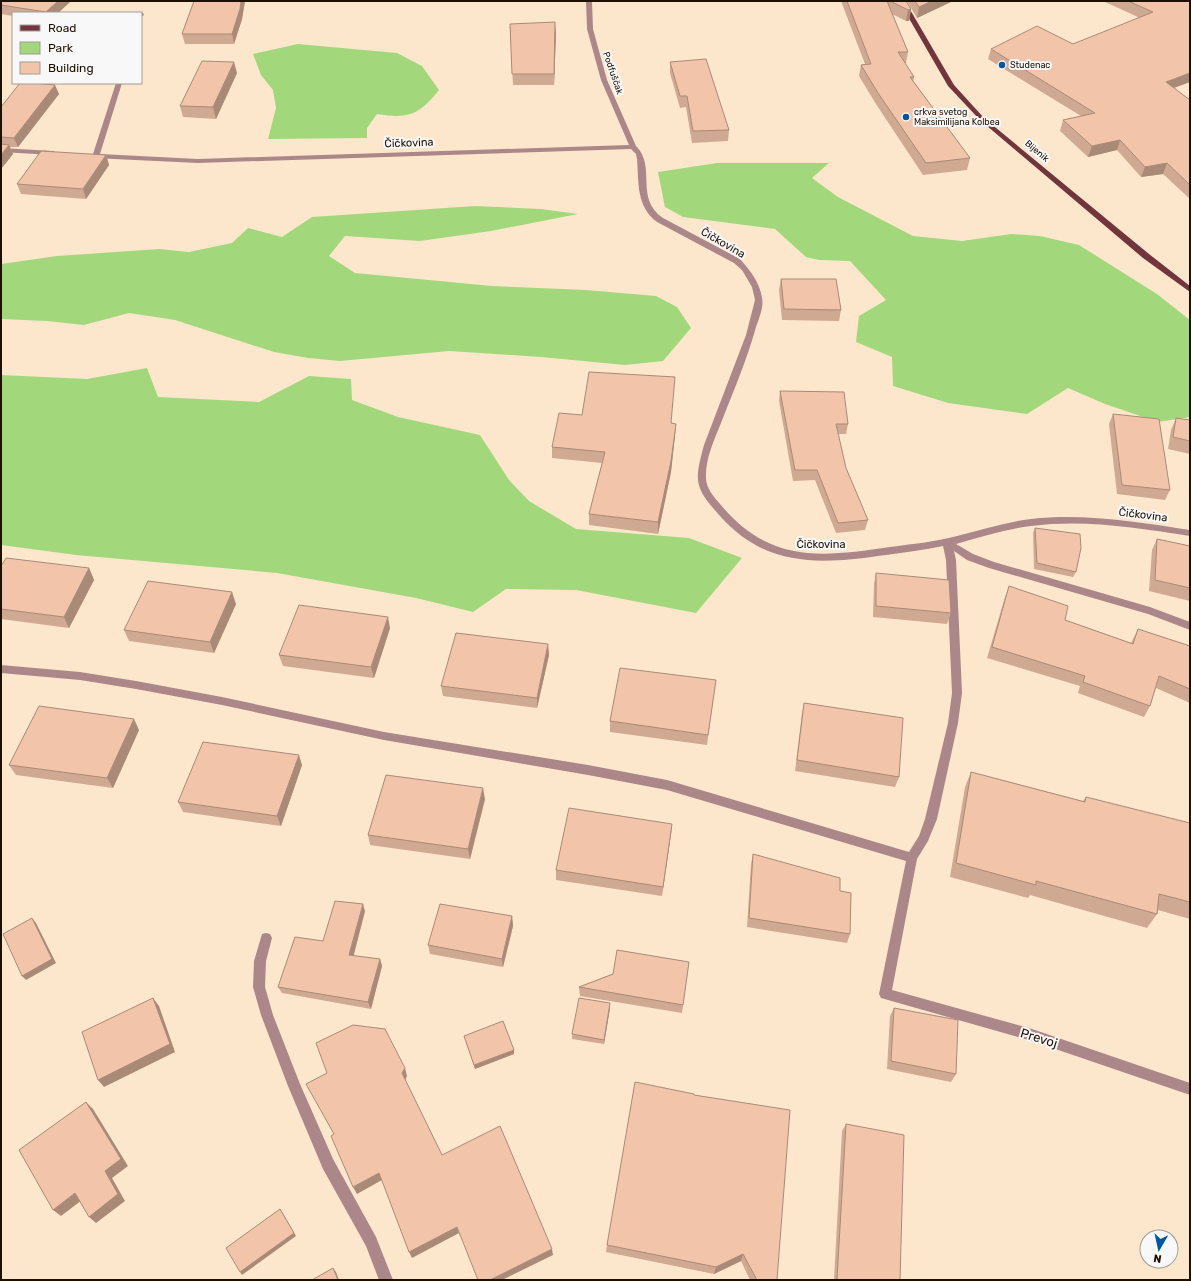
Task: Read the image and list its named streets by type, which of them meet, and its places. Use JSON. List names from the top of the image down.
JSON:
{
  "streets": {
    "main road": ["Bijenik"],
    "street": ["Podfuščak", "Čičkovina", "Prevoj"]
  },
  "crossings": [
    ["Podfuščak", "Čičkovina"]
  ],
  "places": ["Studenac", "crkva svetog Maksimilijana Kolbea"],
  "legend": ["Road", "Park", "Building"],
  "north": "bottom"
}
